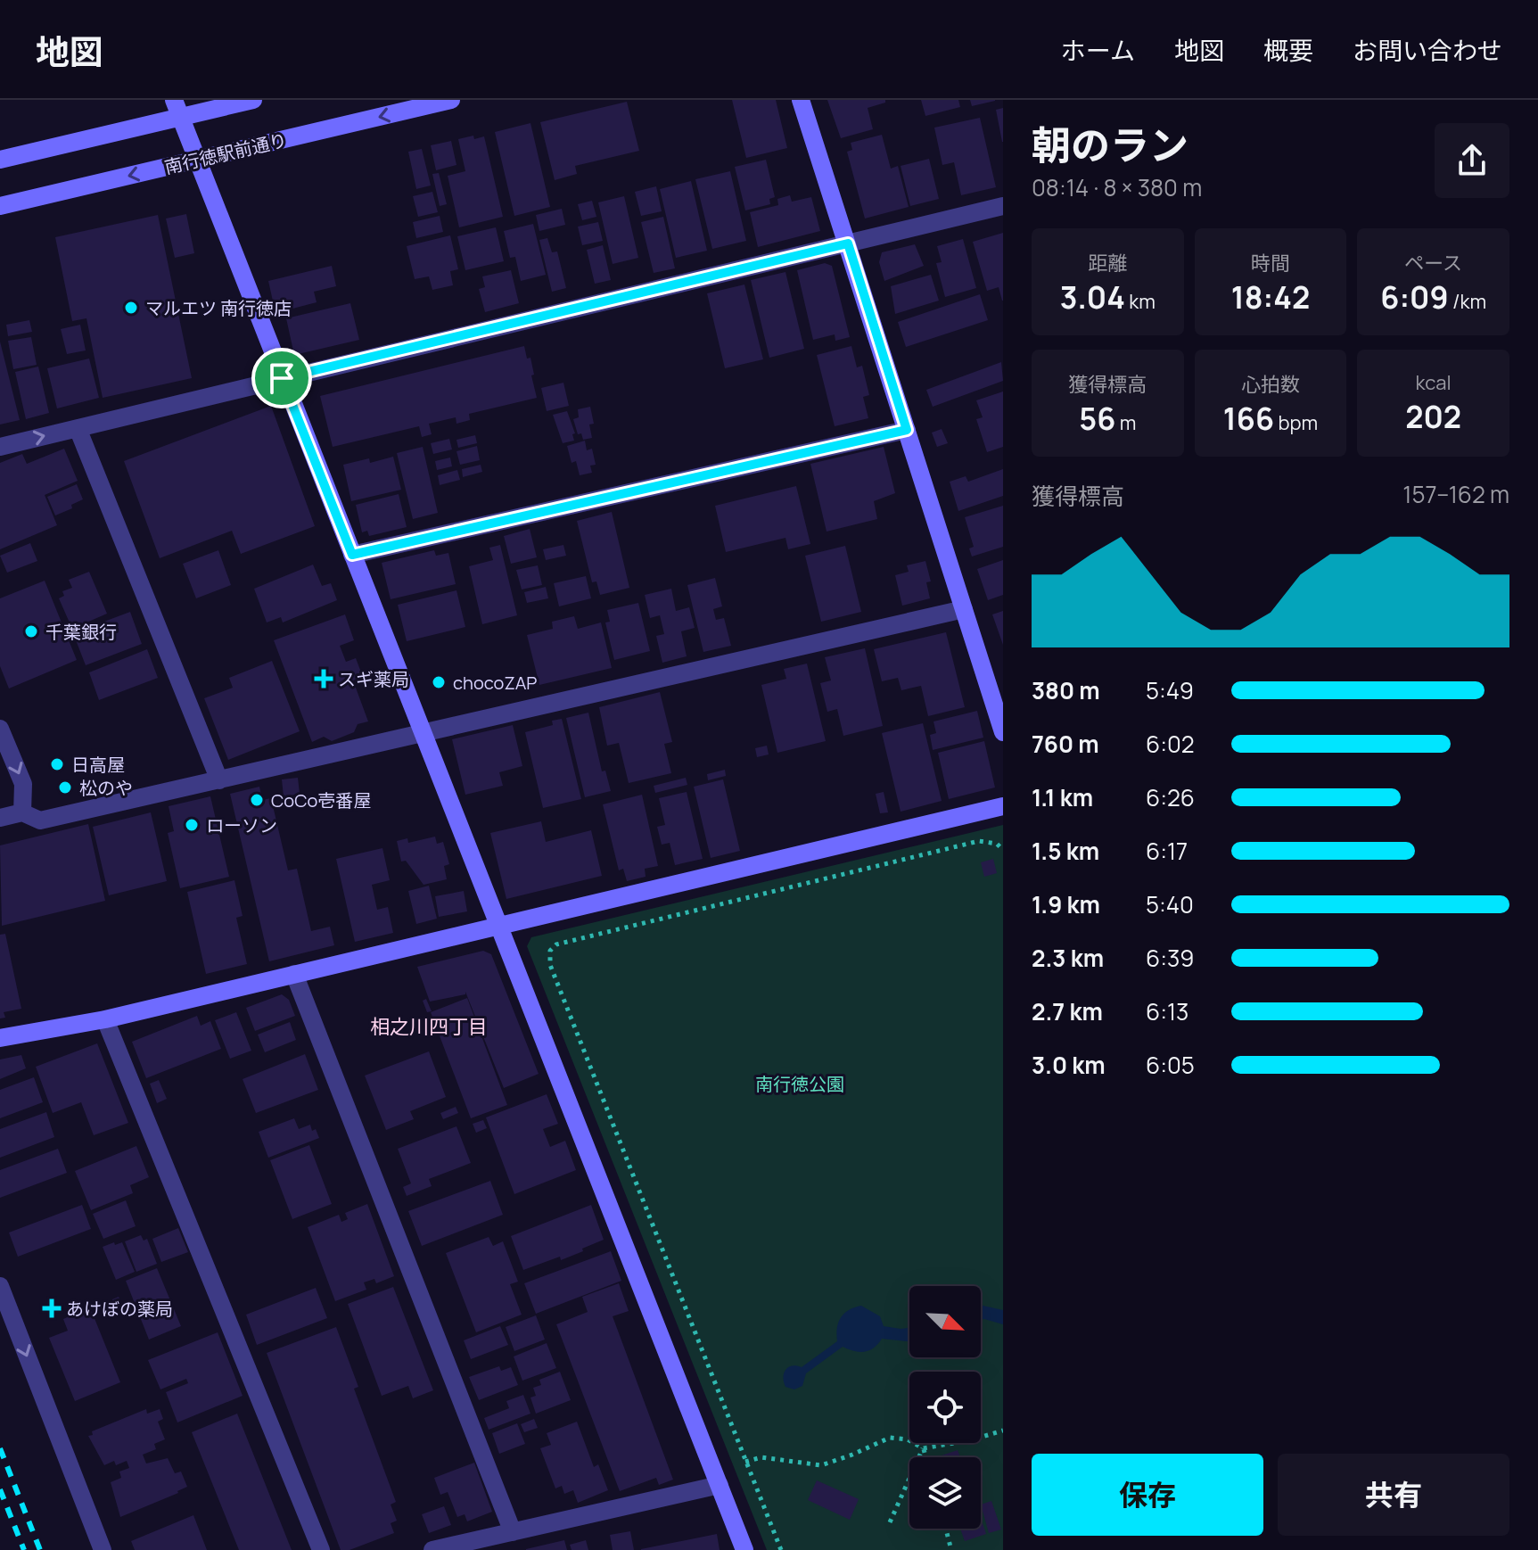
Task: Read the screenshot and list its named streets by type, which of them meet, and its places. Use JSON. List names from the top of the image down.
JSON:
{
  "streets": {
    "street": ["南行徳駅前通り"]
  },
  "districts": ["相之川四丁目"],
  "parks": ["南行徳公園"],
  "places": {
    "other": [
      "マルエツ 南行徳店",
      "千葉銀行",
      "chocoZAP",
      "日高屋",
      "松のや",
      "CoCo壱番屋",
      "ローソン"
    ],
    "health": ["スギ薬局", "あけぼの薬局"]
  },
  "north": "bottom right",
  "page": {
    "header": "地図",
    "nav": [
      "ホーム",
      "地図",
      "概要",
      "お問い合わせ"
    ],
    "heading": ["朝のラン", "08:14 · 8 × 380 m"],
    "stats": [
      ["距離", "3.04 km"],
      ["時間", "18:42"],
      ["ペース", "6:09 /km"],
      ["獲得標高", "56 m"],
      ["心拍数", "166 bpm"],
      ["kcal", "202"]
    ],
    "chart": ["獲得標高", "157–162 m"],
    "list": [
      {
        "name": "380 m",
        "note": "5:49"
      },
      {
        "name": "760 m",
        "note": "6:02"
      },
      {
        "name": "1.1 km",
        "note": "6:26"
      },
      {
        "name": "1.5 km",
        "note": "6:17"
      },
      {
        "name": "1.9 km",
        "note": "5:40"
      },
      {
        "name": "2.3 km",
        "note": "6:39"
      },
      {
        "name": "2.7 km",
        "note": "6:13"
      },
      {
        "name": "3.0 km",
        "note": "6:05"
      }
    ],
    "buttons": ["保存", "共有"]
  }
}
